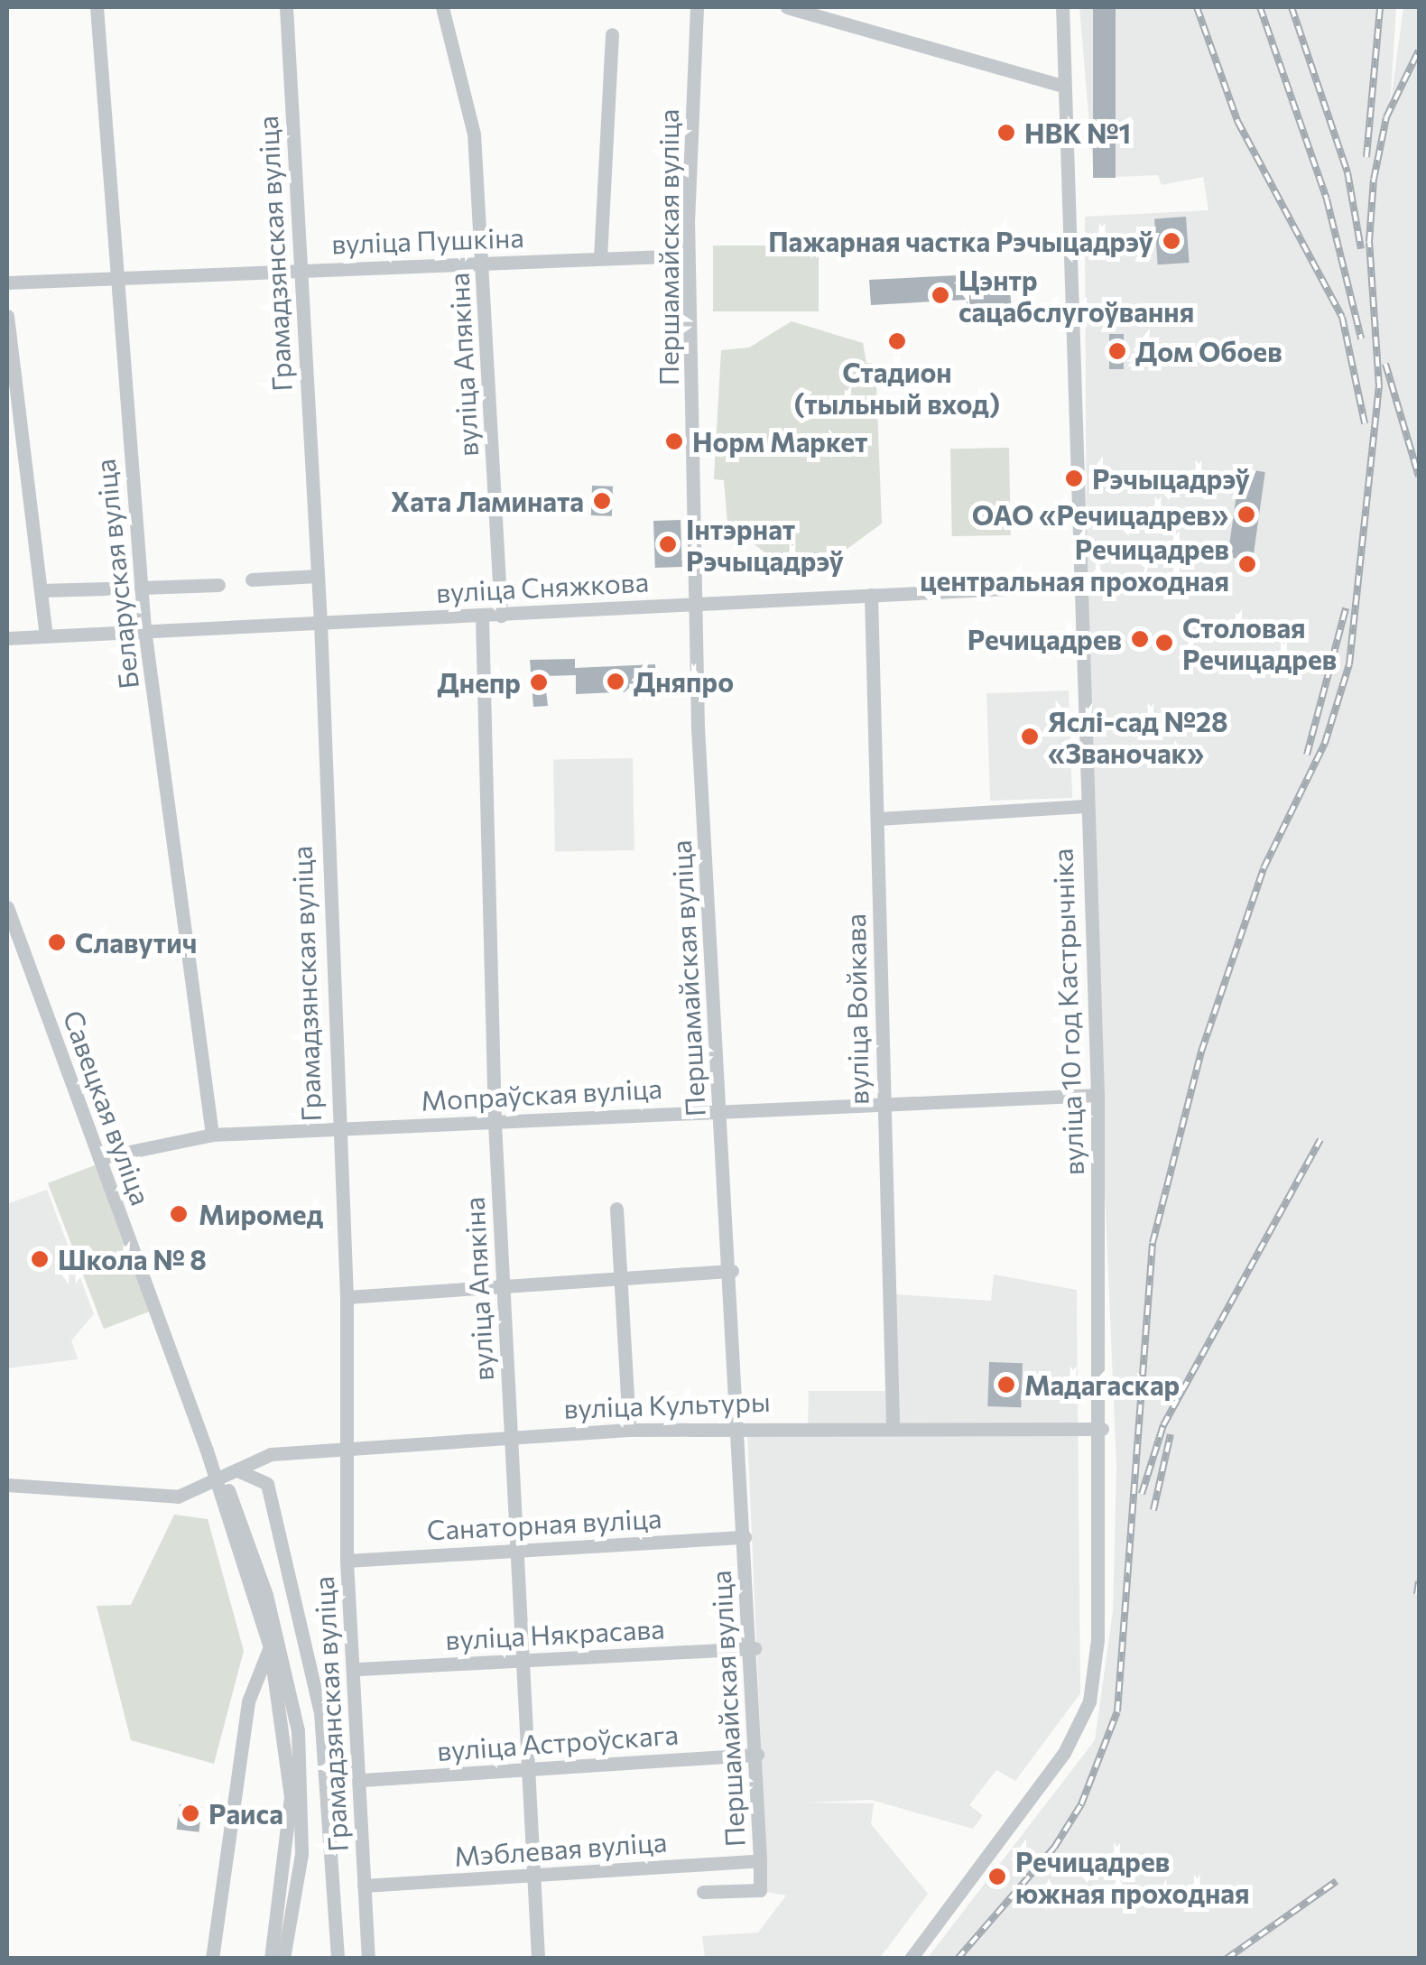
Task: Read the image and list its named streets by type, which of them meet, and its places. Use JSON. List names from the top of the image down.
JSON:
{
  "streets": {
    "street": [
      "вуліца Пушкіна",
      "Першамайская вуліца",
      "Грамадзянская вуліца",
      "вуліца Апякіна",
      "Беларуская вуліца",
      "вуліца Сняжкова",
      "вуліца Войкава",
      "вуліца 10 год Кастрычніка",
      "Мопраўская вуліца",
      "Савецкая вуліца",
      "вуліца Культуры",
      "Санаторная вуліца",
      "вуліца Някрасава",
      "вуліца Астроўскага",
      "Мэблевая вуліца"
    ]
  },
  "crossings": [
    ["вуліца Пушкіна", "Першамайская вуліца"],
    ["вуліца Пушкіна", "Грамадзянская вуліца"],
    ["вуліца Пушкіна", "вуліца Апякіна"],
    ["вуліца Пушкіна", "Беларуская вуліца"],
    ["Першамайская вуліца", "вуліца Сняжкова"],
    ["Першамайская вуліца", "Мопраўская вуліца"],
    ["Першамайская вуліца", "вуліца Культуры"],
    ["Першамайская вуліца", "Санаторная вуліца"],
    ["Першамайская вуліца", "вуліца Някрасава"],
    ["Першамайская вуліца", "вуліца Астроўскага"],
    ["Першамайская вуліца", "Мэблевая вуліца"],
    ["Грамадзянская вуліца", "вуліца Сняжкова"],
    ["Грамадзянская вуліца", "Мопраўская вуліца"],
    ["Грамадзянская вуліца", "вуліца Культуры"],
    ["Грамадзянская вуліца", "Санаторная вуліца"],
    ["Грамадзянская вуліца", "вуліца Някрасава"],
    ["Грамадзянская вуліца", "вуліца Астроўскага"],
    ["Грамадзянская вуліца", "Мэблевая вуліца"],
    ["вуліца Апякіна", "вуліца Сняжкова"],
    ["вуліца Апякіна", "Мопраўская вуліца"],
    ["вуліца Апякіна", "вуліца Культуры"],
    ["вуліца Апякіна", "Санаторная вуліца"],
    ["вуліца Апякіна", "вуліца Някрасава"],
    ["вуліца Апякіна", "вуліца Астроўскага"],
    ["вуліца Апякіна", "Мэблевая вуліца"],
    ["Беларуская вуліца", "вуліца Сняжкова"],
    ["Беларуская вуліца", "Мопраўская вуліца"],
    ["вуліца Сняжкова", "вуліца Войкава"],
    ["вуліца Сняжкова", "вуліца 10 год Кастрычніка"],
    ["вуліца Войкава", "Мопраўская вуліца"],
    ["вуліца Войкава", "вуліца Культуры"],
    ["вуліца 10 год Кастрычніка", "Мопраўская вуліца"],
    ["вуліца 10 год Кастрычніка", "вуліца Культуры"],
    ["Мопраўская вуліца", "Савецкая вуліца"],
    ["Савецкая вуліца", "вуліца Культуры"]
  ],
  "places": [
    "НВК №1",
    "Пажарная частка Рэчыцадрэў",
    "Цэнтр сацабслугоўвання",
    "Стадион (тыльный вход)",
    "Дом Обоев",
    "Норм Маркет",
    "Рэчыцадрэў",
    "Хата Ламината",
    "ОАО «Речицадрев»",
    "Інтэрнат Рэчыцадрэў",
    "Речицадрев центральная проходная",
    "Речицадрев",
    "Столовая Речицадрев",
    "Дняпро",
    "Днепр",
    "Яслі-сад №28 «Званочак»",
    "Славутич",
    "Миромед",
    "Школа № 8",
    "Мадагаскар",
    "Раиса",
    "Речицадрев южная проходная"
  ]
}
